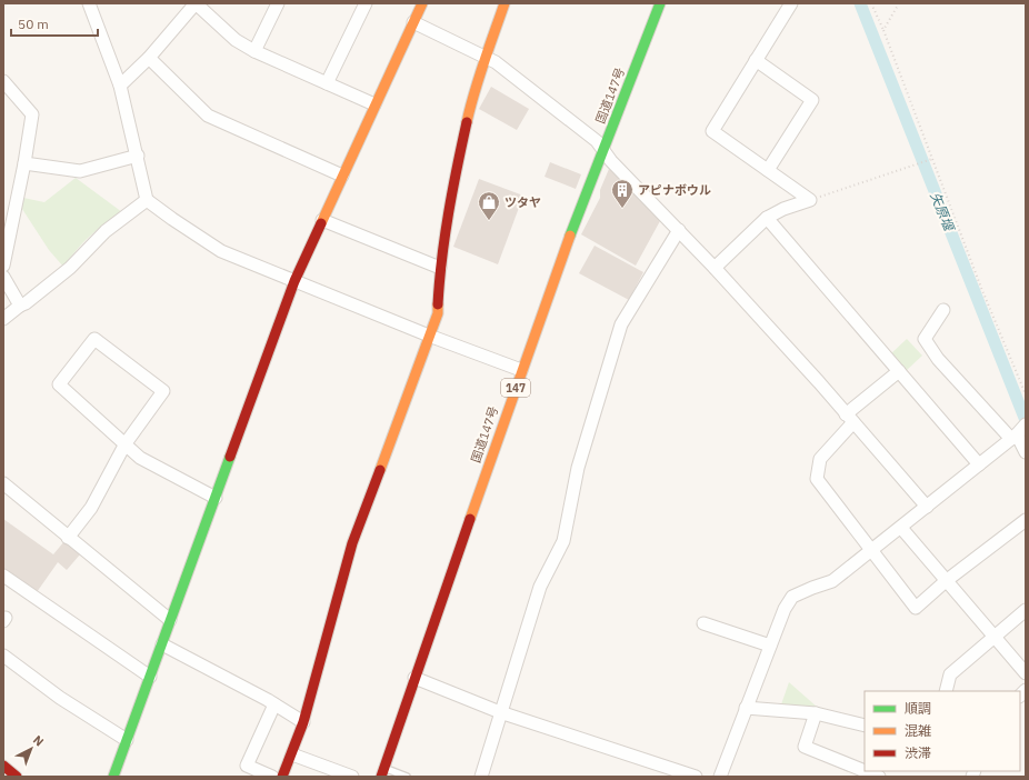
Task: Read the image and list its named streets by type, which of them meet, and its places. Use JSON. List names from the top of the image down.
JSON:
{
  "streets": {
    "main road": ["国道147号", "147"]
  },
  "water": ["矢原堰"],
  "places": {
    "building": ["アピナボウル"],
    "shop": ["ツタヤ"]
  },
  "legend": ["順調", "混雑", "渋滞"],
  "scale_bar": "50 m",
  "north": "top right"
}
